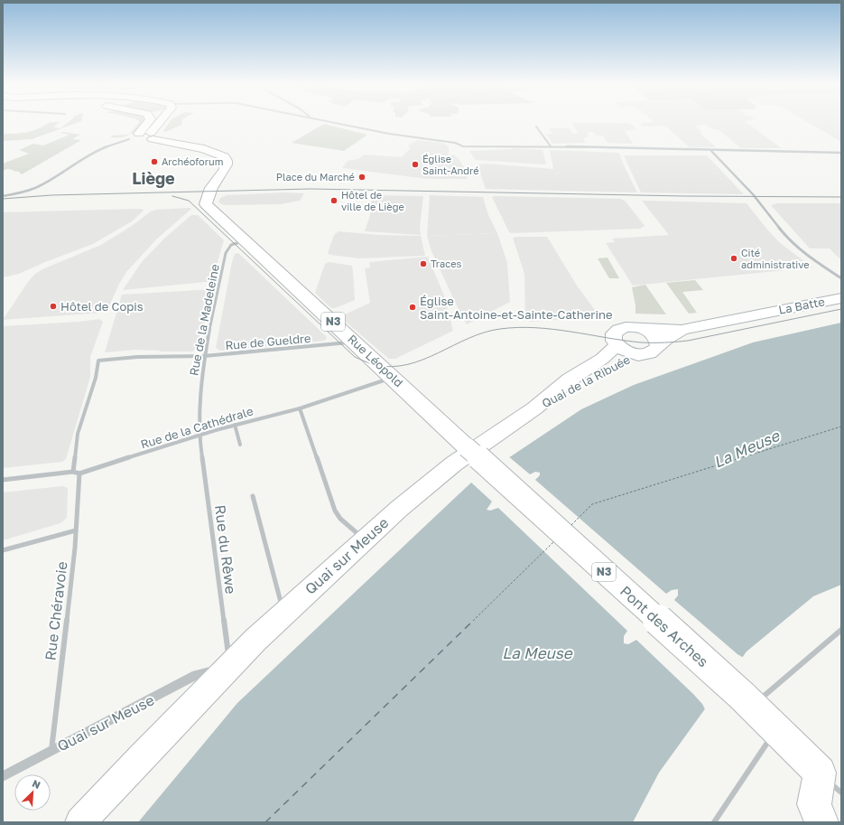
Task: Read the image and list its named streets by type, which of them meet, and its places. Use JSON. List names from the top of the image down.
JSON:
{
  "streets": {
    "main road": [
      "La Batte",
      "N3",
      "Rue Léopold",
      "Quai de la Ribuée",
      "Quai sur Meuse",
      "Pont des Arches"
    ],
    "street": [
      "Rue de la Madeleine",
      "Rue de Gueldre",
      "Rue de la Cathédrale",
      "Rue du Rêwe",
      "Rue Chéravoie"
    ]
  },
  "crossings": [
    ["Rue de la Madeleine", "Rue de Gueldre"],
    ["Rue de la Madeleine", "Rue Léopold"],
    ["Rue de la Madeleine", "Rue de la Cathédrale"],
    ["Rue de la Madeleine", "Rue du Rêwe"],
    ["N3", "Rue Léopold"],
    ["Rue de Gueldre", "Rue Léopold"],
    ["Rue Léopold", "Quai de la Ribuée"],
    ["Rue Léopold", "Rue de la Cathédrale"],
    ["Rue Léopold", "Quai sur Meuse"],
    ["Rue Léopold", "Pont des Arches"],
    ["Quai de la Ribuée", "Quai sur Meuse"],
    ["Quai de la Ribuée", "Pont des Arches"],
    ["Rue de la Cathédrale", "Rue du Rêwe"],
    ["Rue de la Cathédrale", "Rue Chéravoie"],
    ["Rue du Rêwe", "Quai sur Meuse"],
    ["Quai sur Meuse", "Rue Chéravoie"],
    ["Quai sur Meuse", "Pont des Arches"]
  ],
  "districts": ["Liège"],
  "water": ["La Meuse"],
  "places": [
    "Archéoforum",
    "Église Saint-André",
    "Place du Marché",
    "Hôtel de ville de Liège",
    "Cité administrative",
    "Traces",
    "Hôtel de Copis",
    "Église Saint-Antoine-et-Sainte-Catherine"
  ],
  "north": "top right"
}
